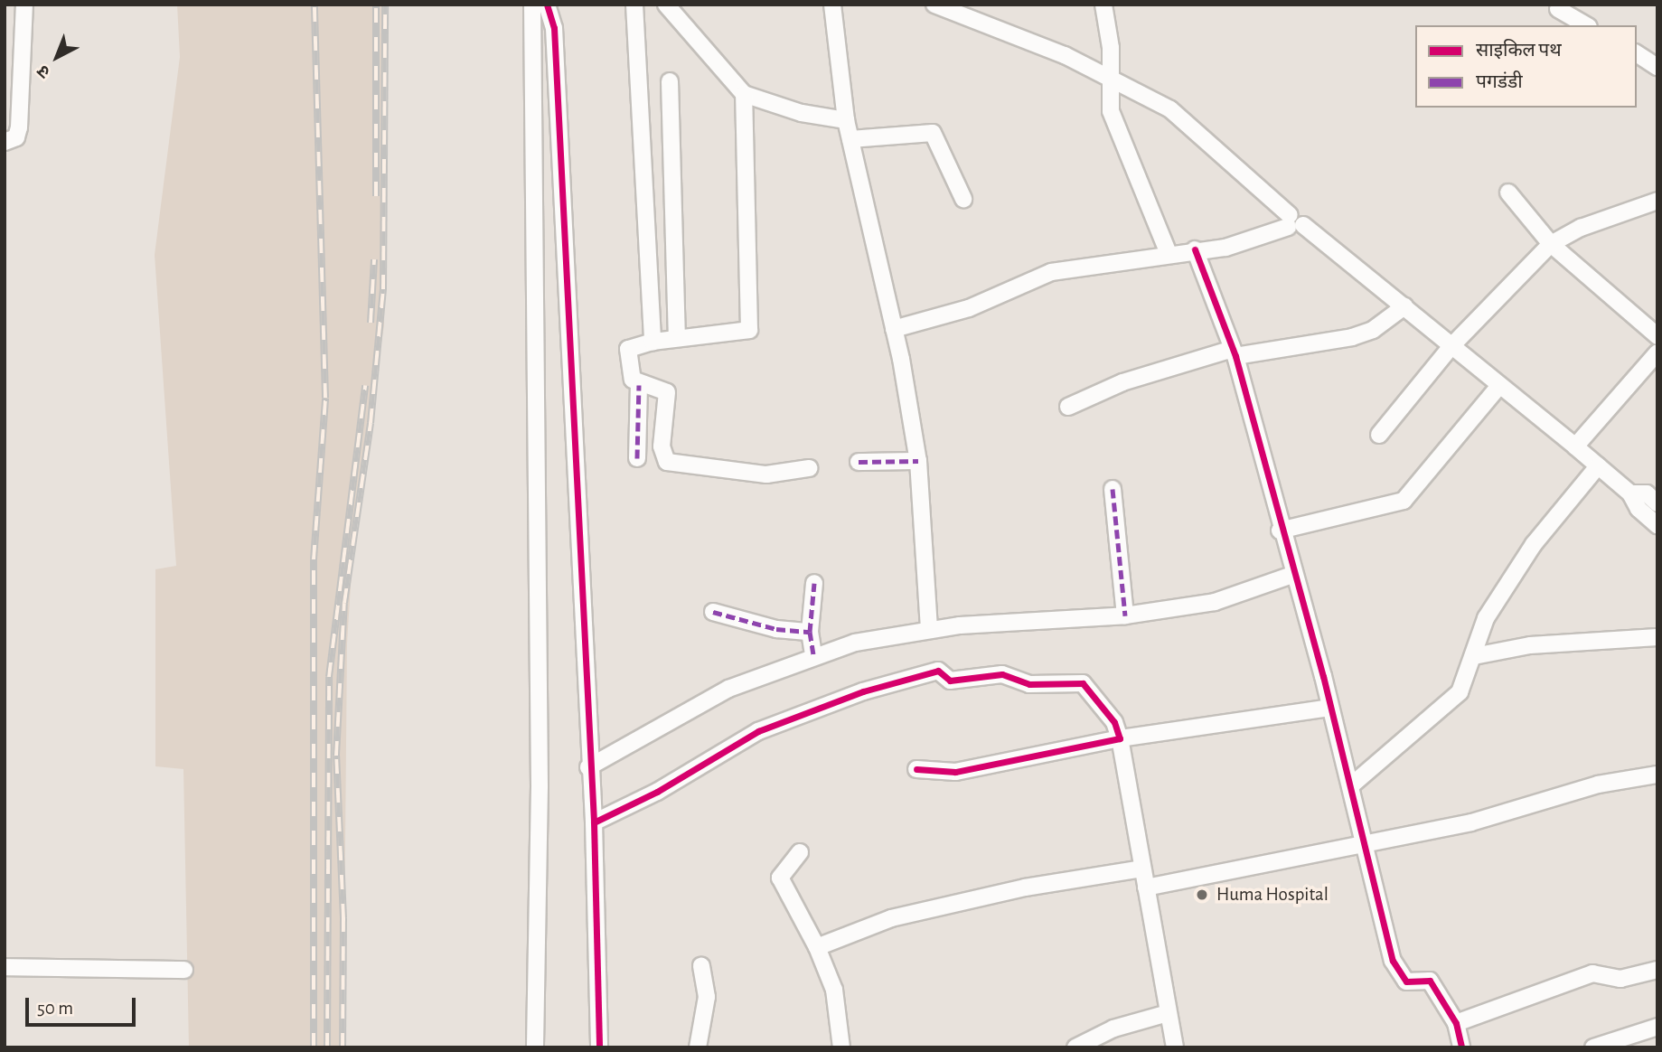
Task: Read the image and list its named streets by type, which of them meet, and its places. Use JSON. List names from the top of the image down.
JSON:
{
  "places": ["Huma Hospital"],
  "legend": ["साइकिल पथ", "पगडंडी"],
  "scale_bar": "50 m",
  "north": "bottom left"
}
